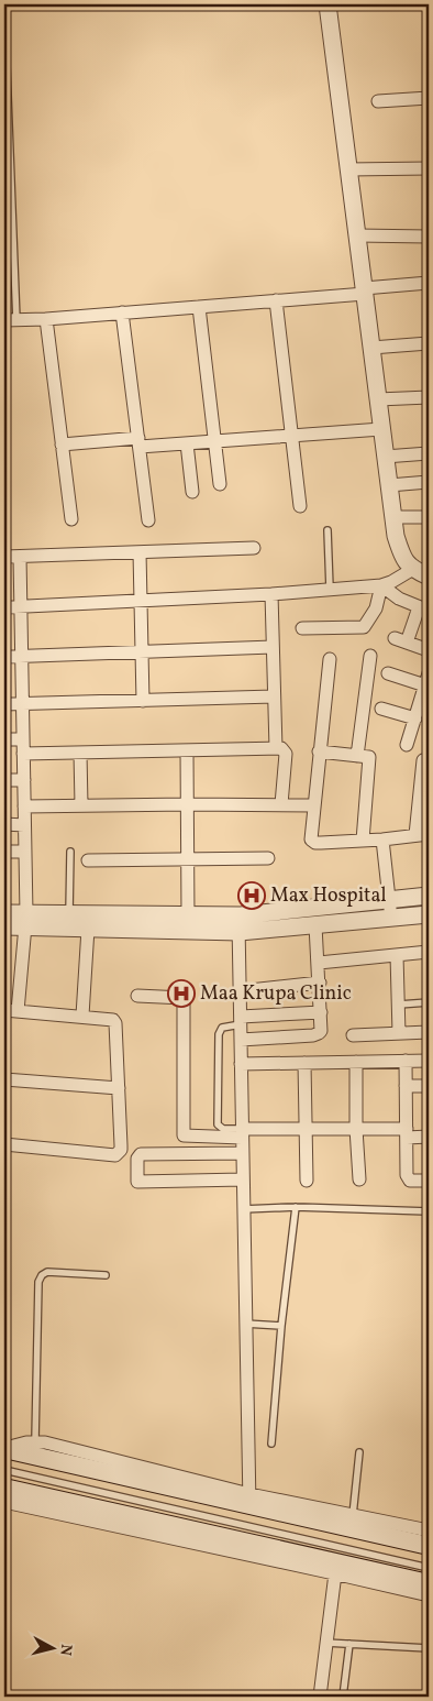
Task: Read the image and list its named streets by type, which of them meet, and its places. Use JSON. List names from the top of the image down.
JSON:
{
  "places": {
    "hospital": ["Max Hospital", "Maa Krupa Clinic"]
  },
  "north": "right"
}
